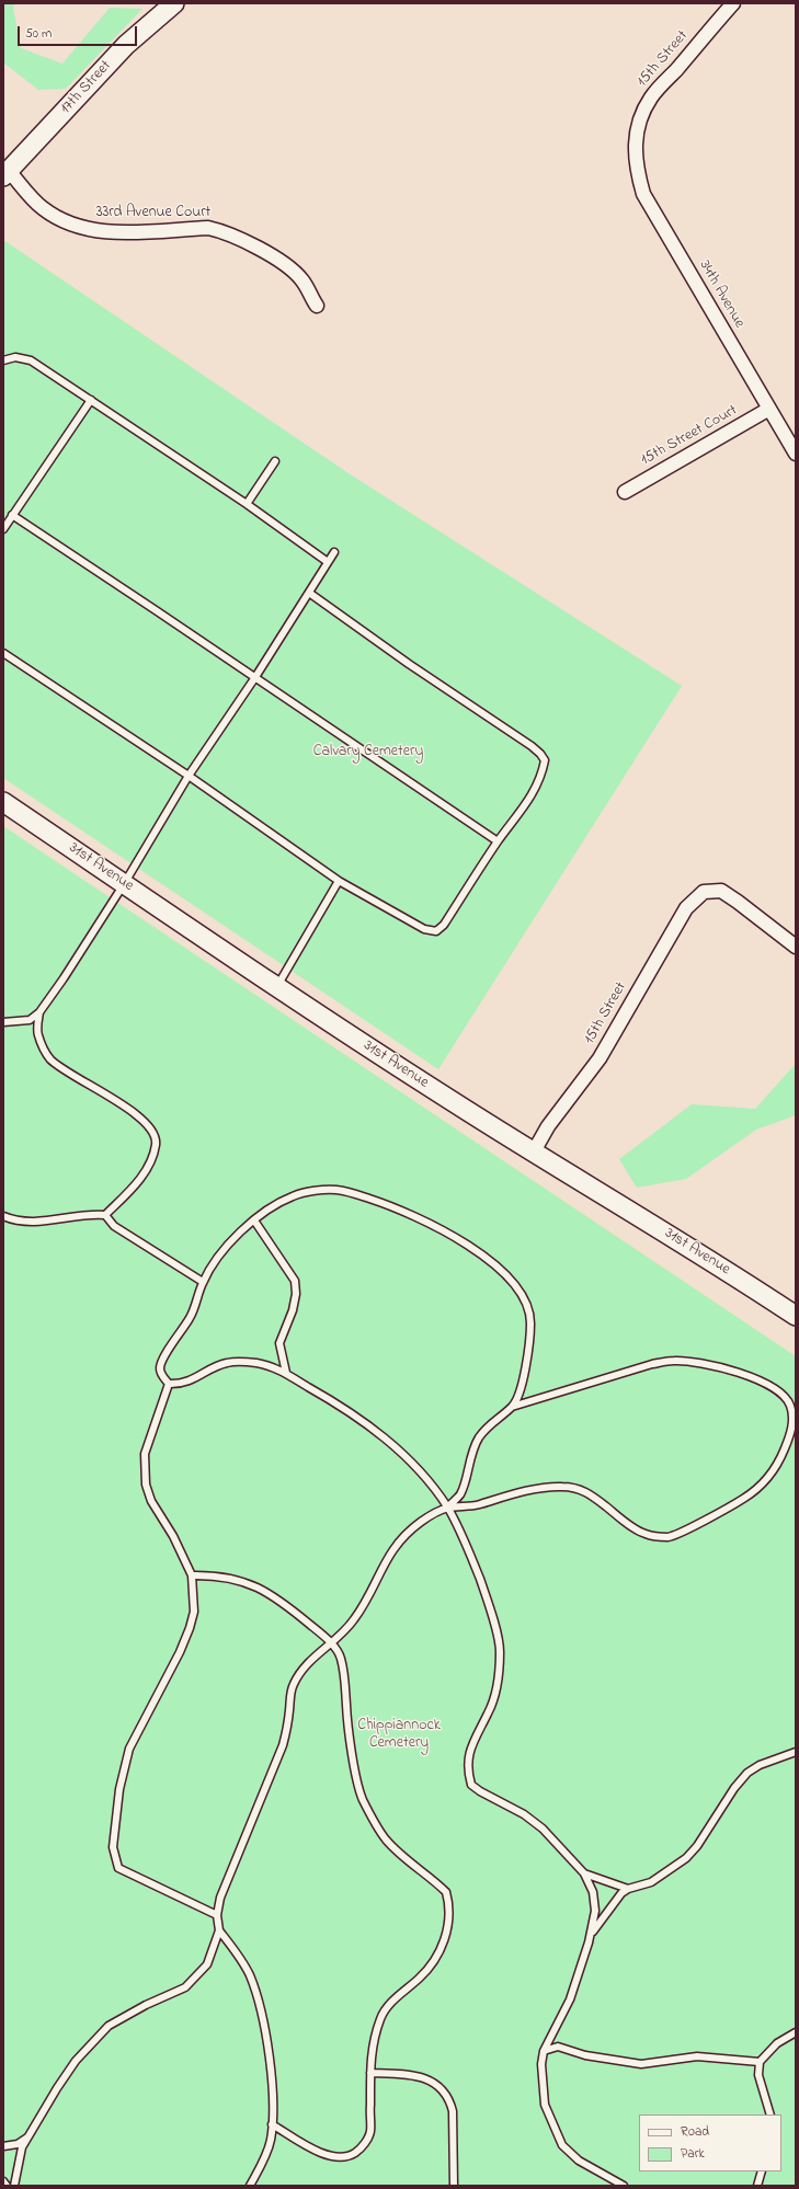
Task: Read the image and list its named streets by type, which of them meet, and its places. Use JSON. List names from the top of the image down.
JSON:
{
  "streets": {
    "street": [
      "15th Street",
      "17th Street",
      "33rd Avenue Court",
      "34th Avenue",
      "15th Street Court",
      "31st Avenue"
    ]
  },
  "crossings": [
    ["15th Street", "34th Avenue"],
    ["15th Street", "31st Avenue"],
    ["17th Street", "33rd Avenue Court"],
    ["34th Avenue", "15th Street Court"]
  ],
  "parks": ["Calvary Cemetery", "Chippiannock Cemetery"],
  "legend": ["Road", "Park"],
  "scale_bar": "50 m"
}
